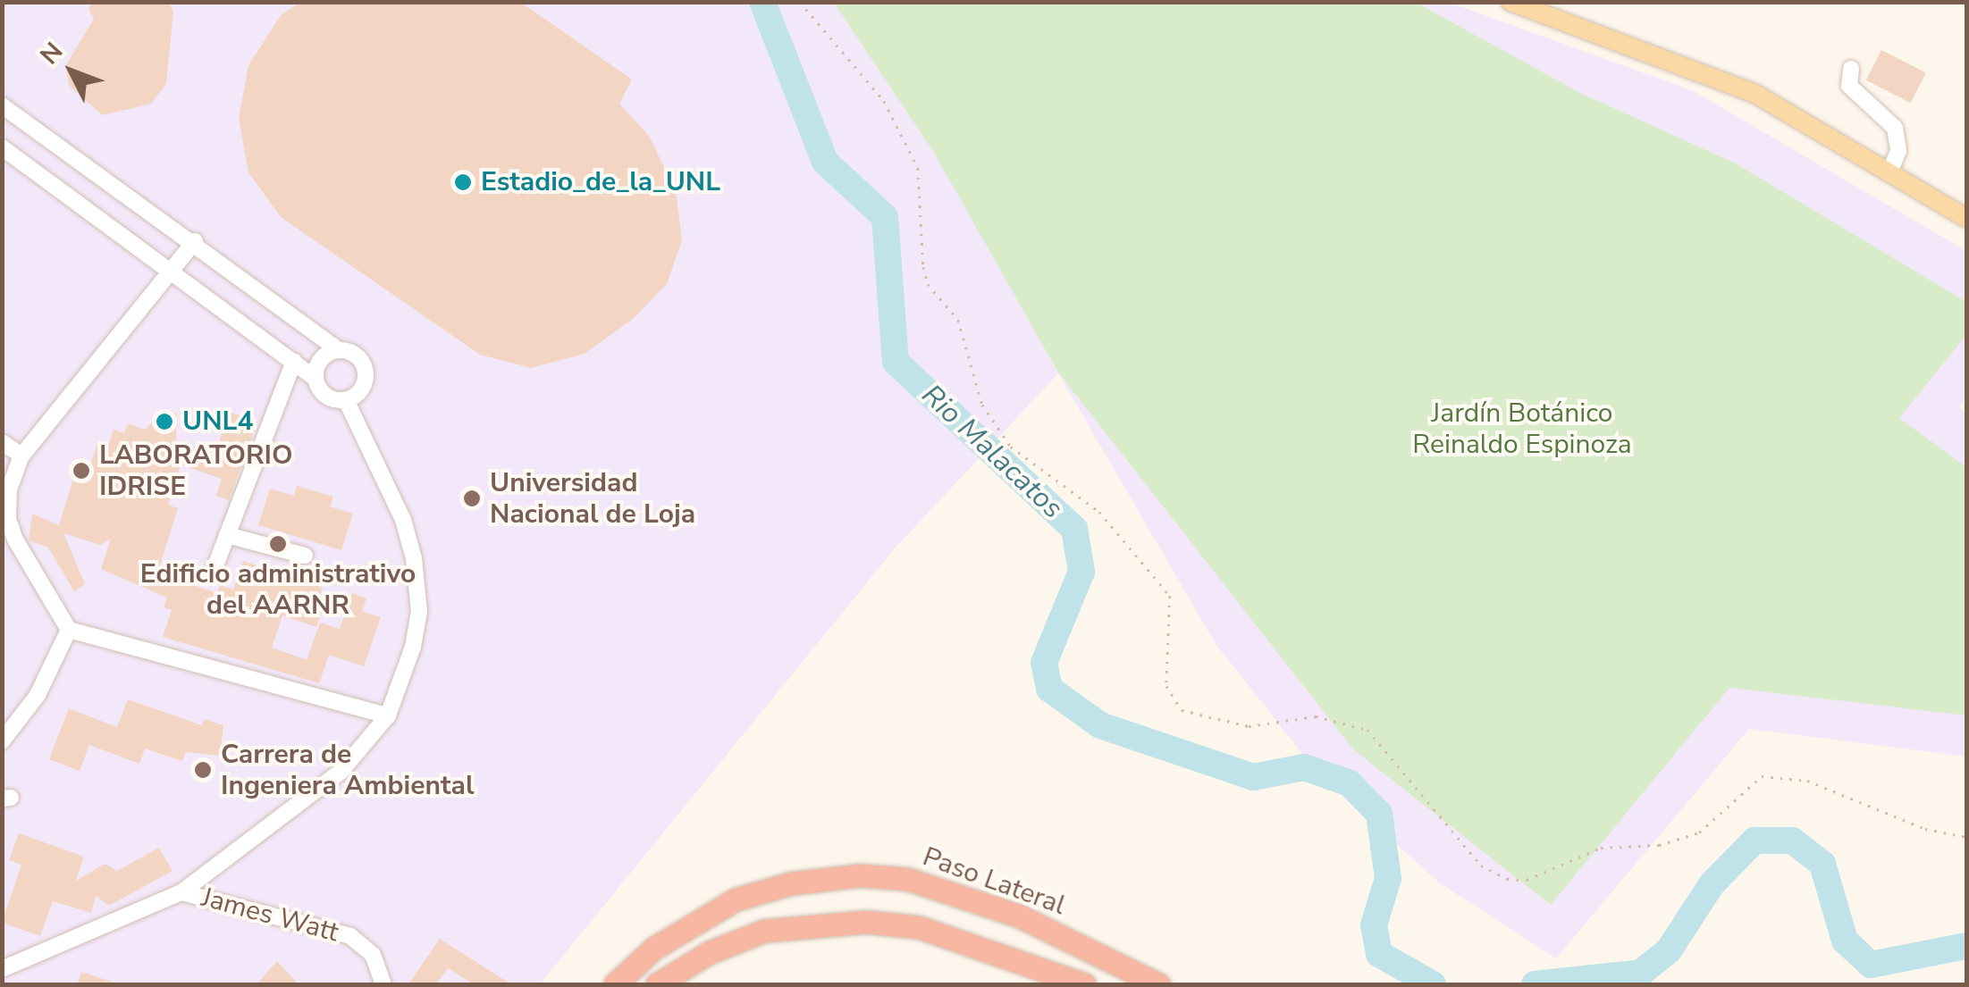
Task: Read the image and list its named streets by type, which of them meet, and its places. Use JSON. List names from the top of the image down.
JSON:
{
  "streets": {
    "highway": ["Paso Lateral"],
    "street": ["James Watt"]
  },
  "water": ["Rio Malacatos"],
  "parks": ["Jardín Botánico Reinaldo Espinoza"],
  "places": [
    "Estadio_de_la_UNL",
    "UNL4",
    "LABORATORIO IDRISE",
    "Universidad Nacional de Loja",
    "Edificio administrativo del AARNR",
    "Carrera de Ingeniera Ambiental"
  ],
  "north": "top left"
}
